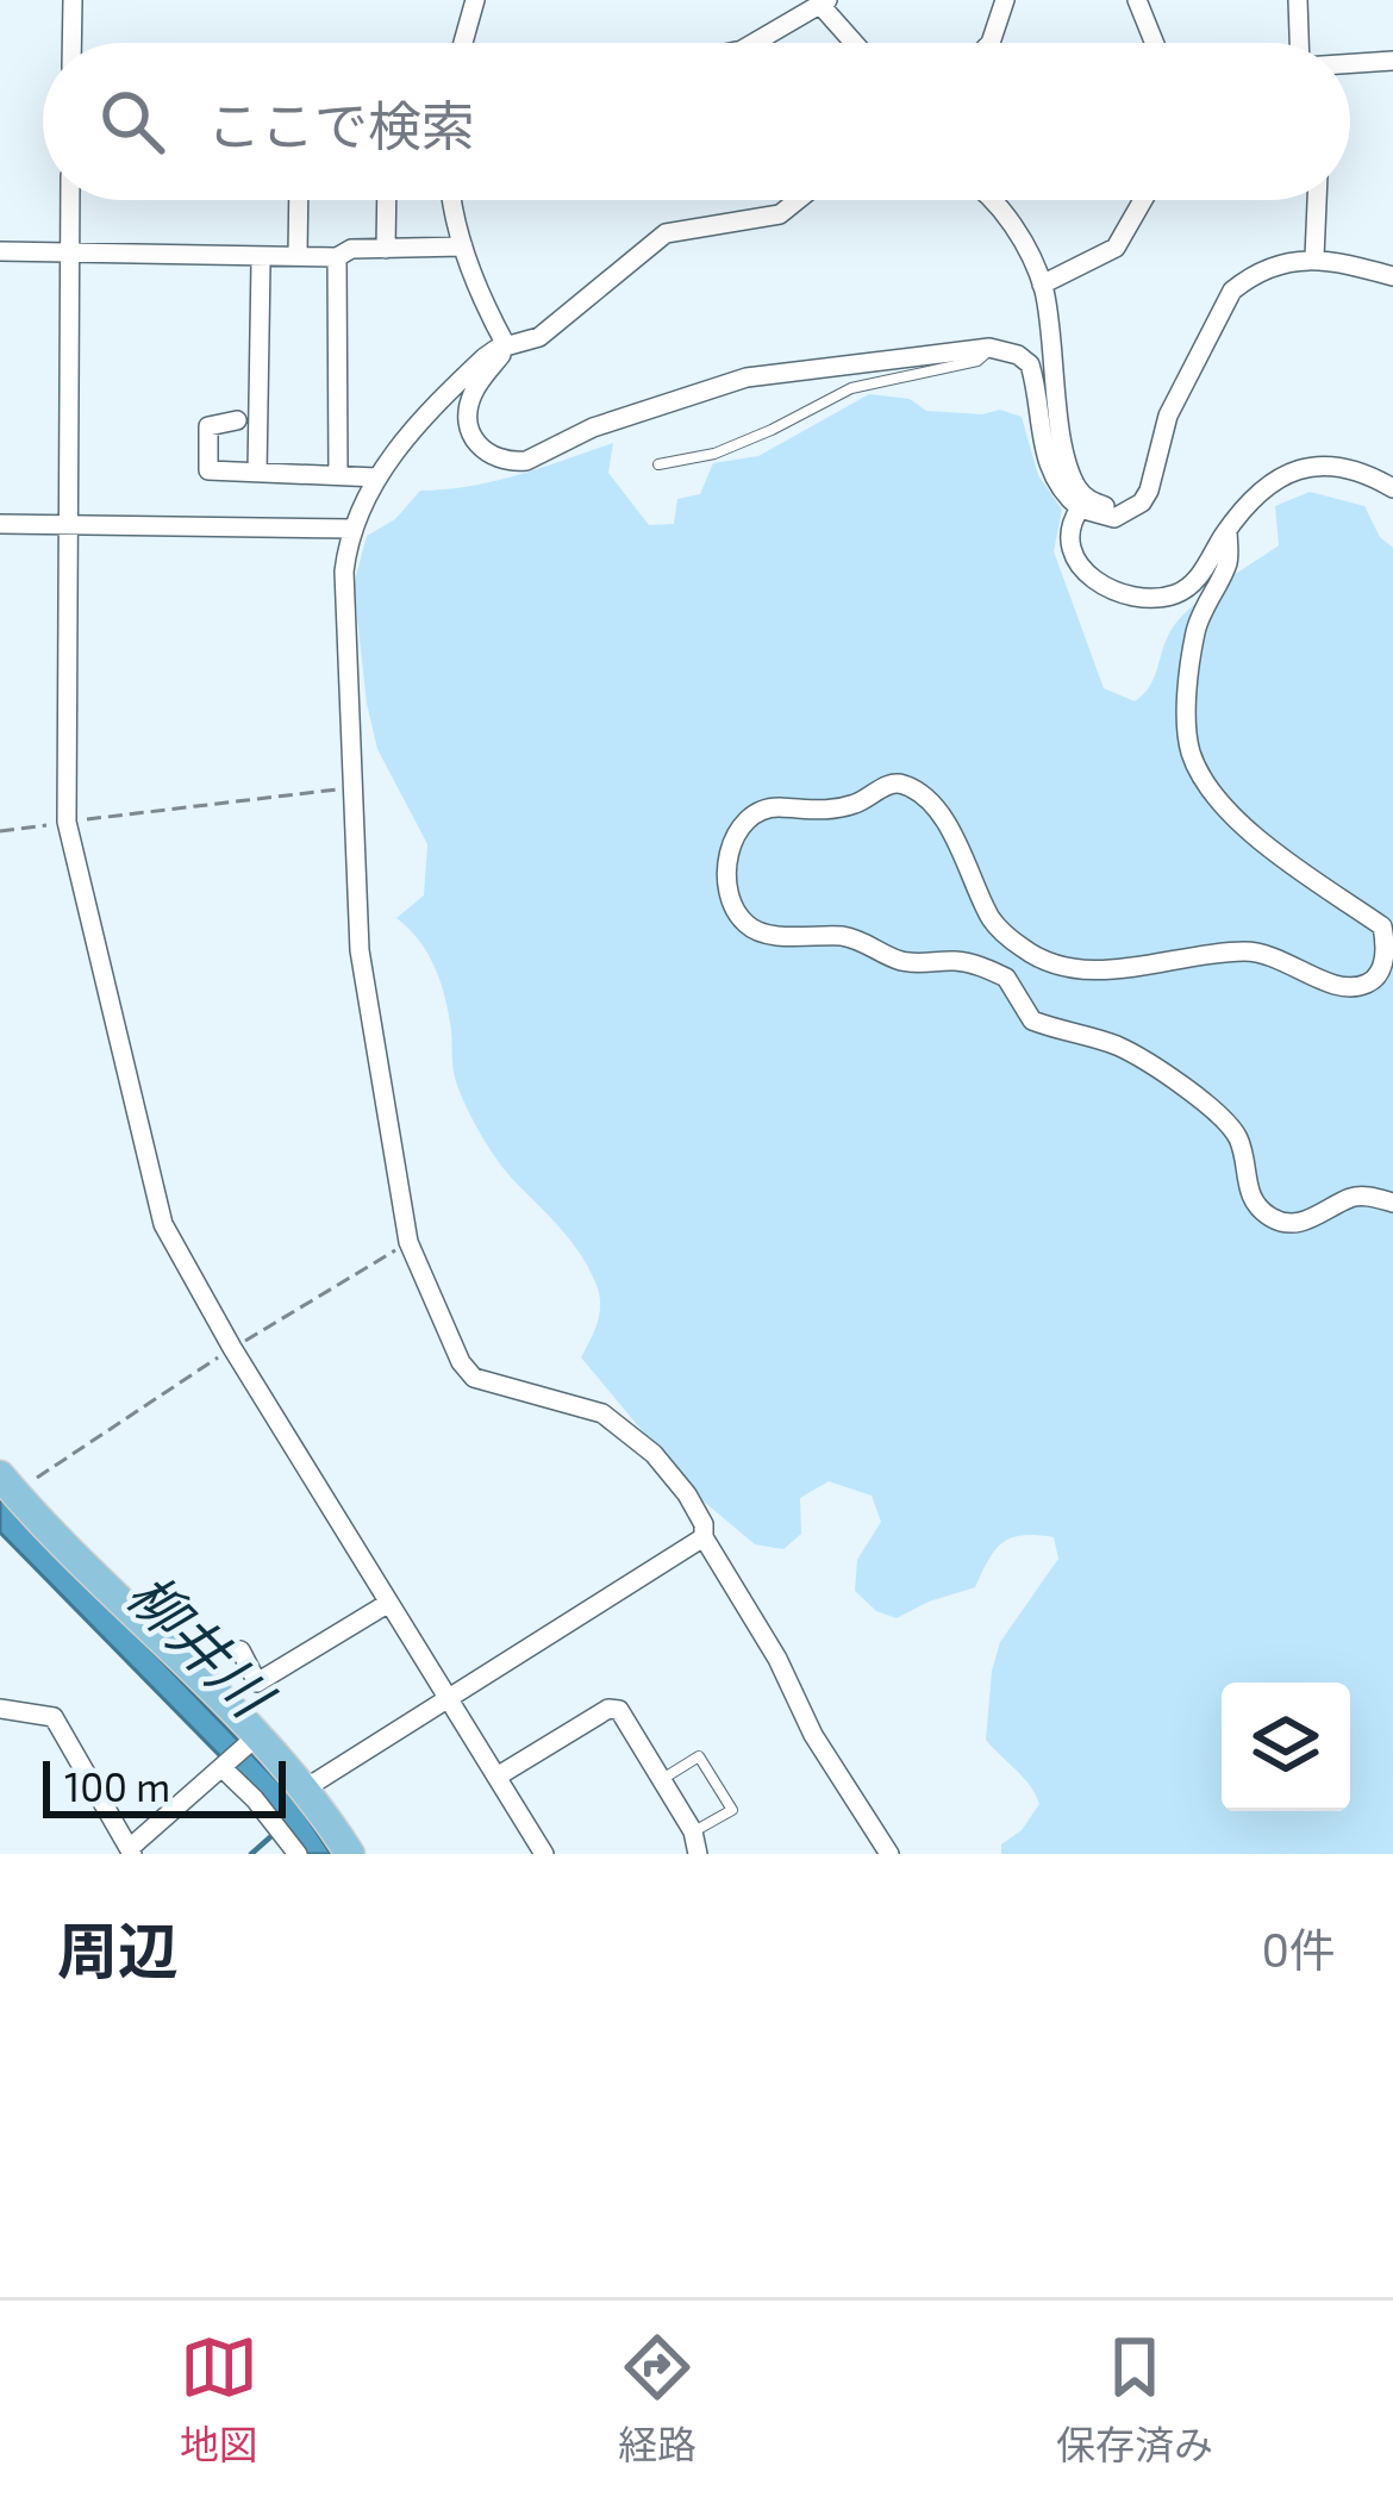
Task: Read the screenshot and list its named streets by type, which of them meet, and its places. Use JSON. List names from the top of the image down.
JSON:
{
  "water": ["柳井川"],
  "scale_bar": "100 m",
  "page": {
    "search": "ここで検索",
    "scale": "100 m",
    "heading": ["周辺", "0件"],
    "nav": ["地図", "経路", "保存済み"]
  }
}
